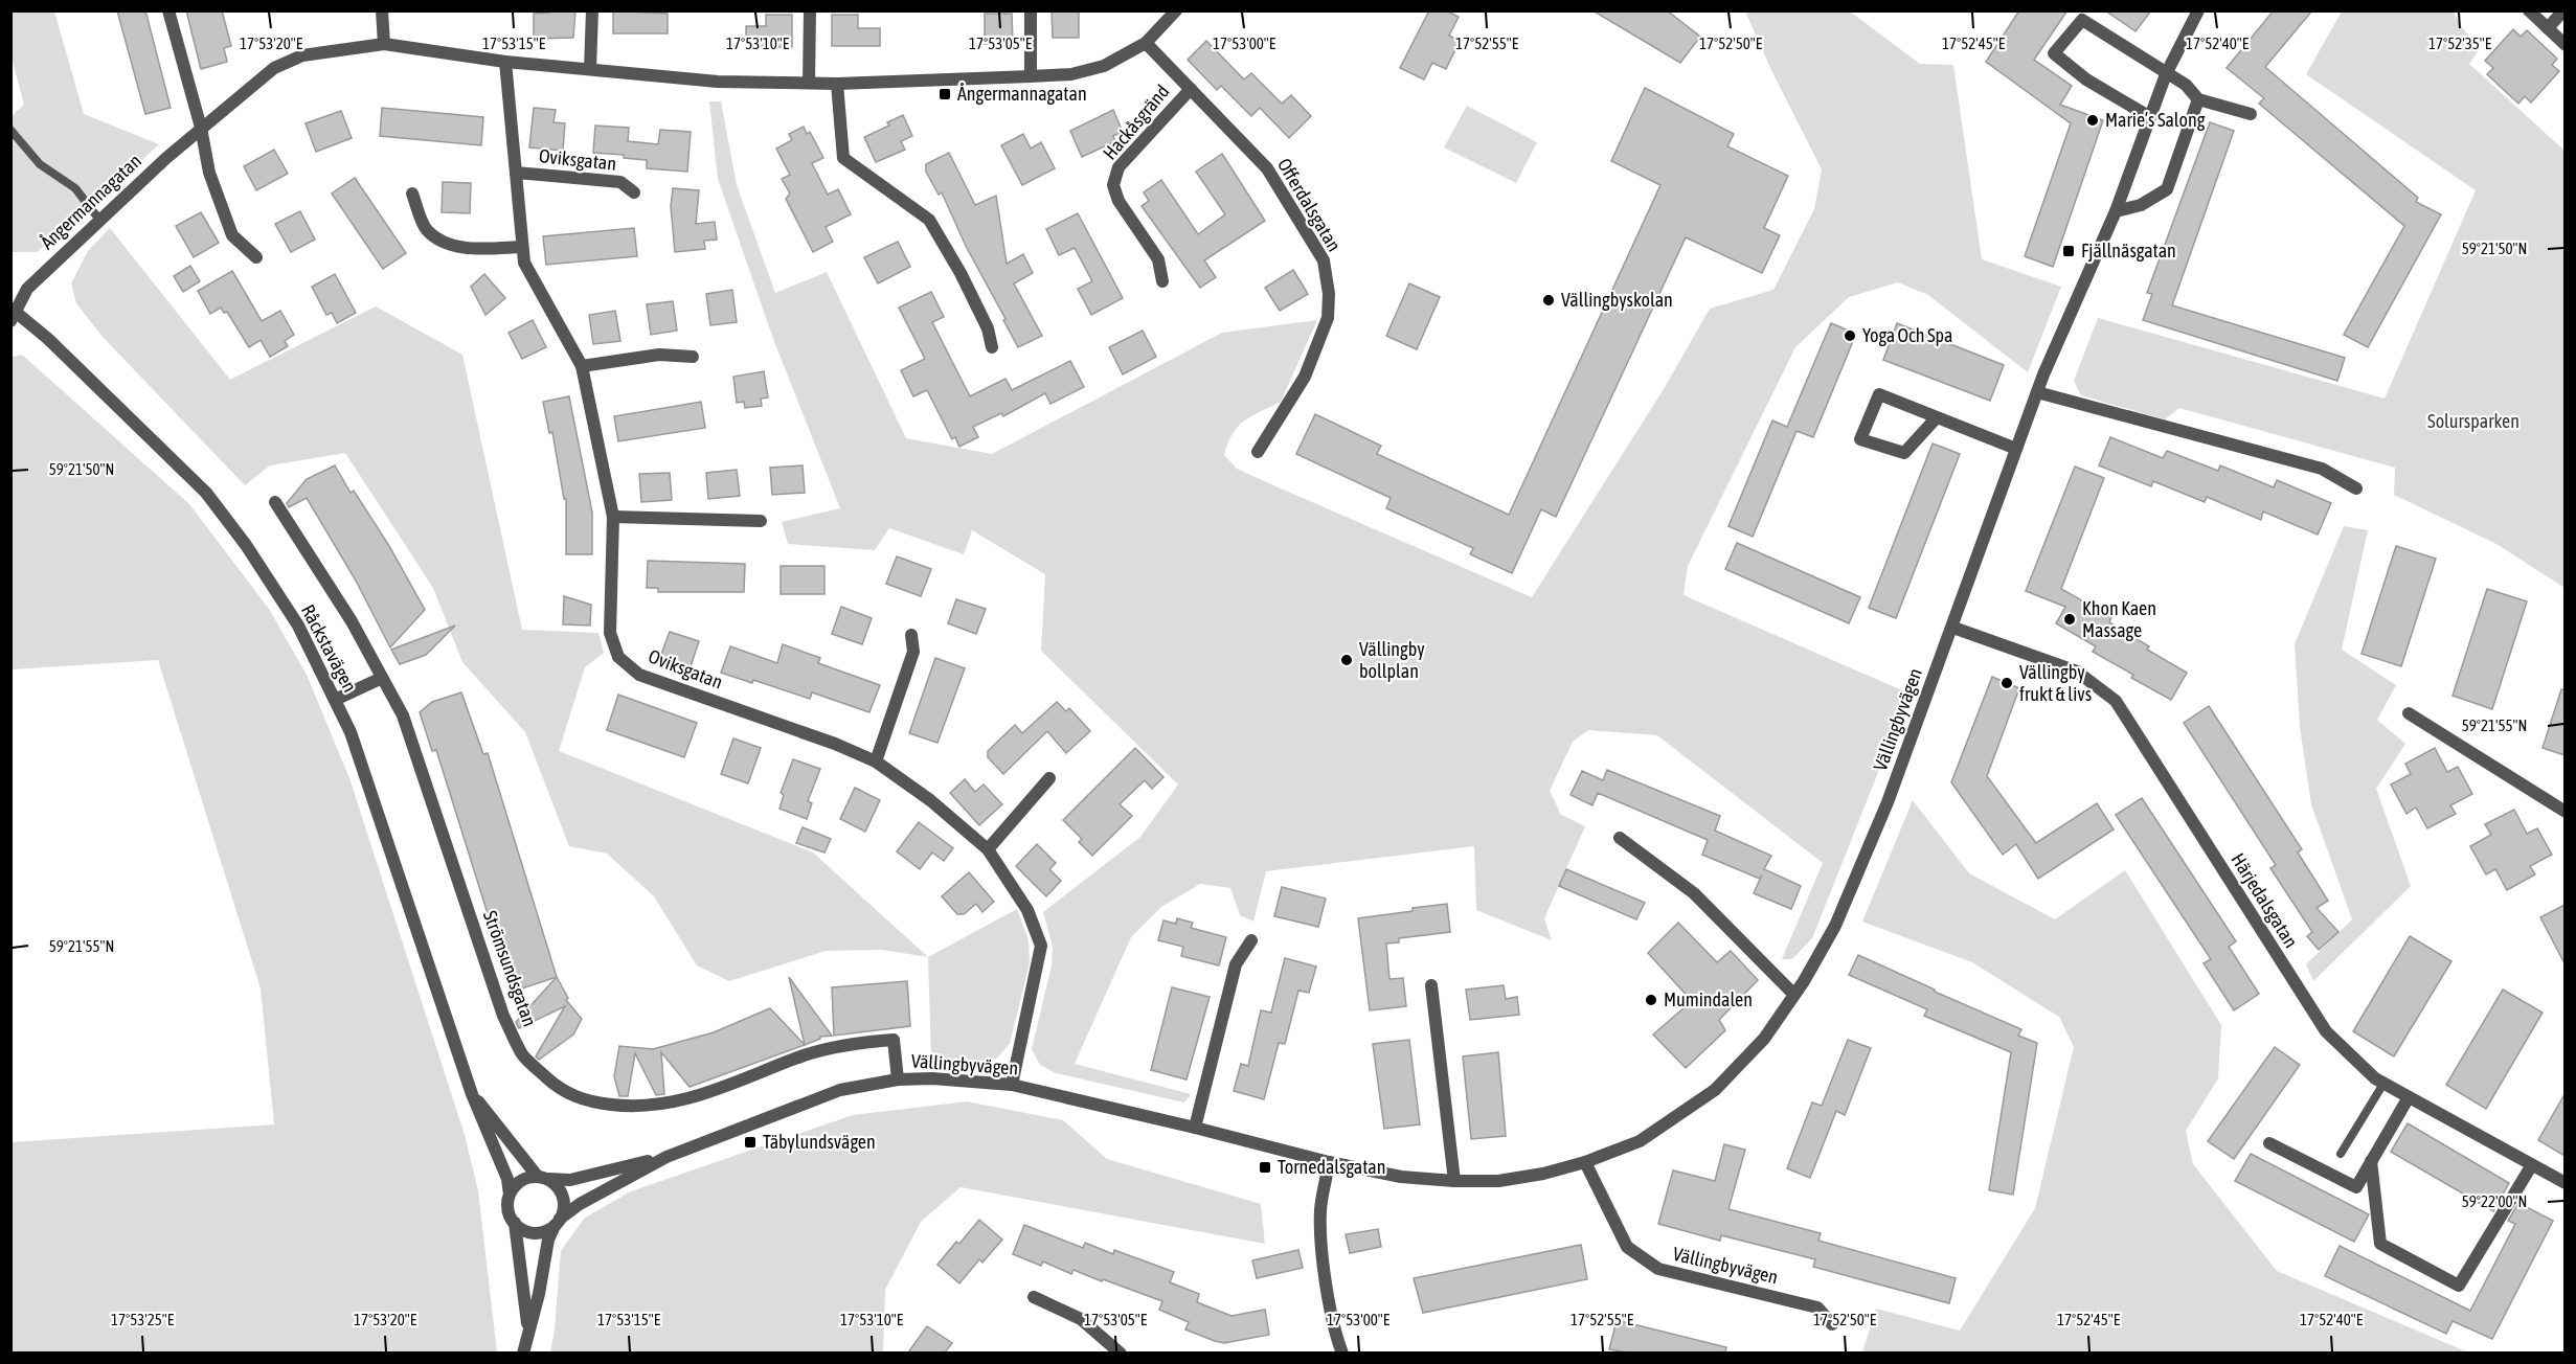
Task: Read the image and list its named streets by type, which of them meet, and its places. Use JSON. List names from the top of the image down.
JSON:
{
  "streets": {
    "street": [
      "Hackåsgränd",
      "Oviksgatan",
      "Ångermannagatan",
      "Offerdalsgatan",
      "Råckstavägen",
      "Vällingbyvägen",
      "Härjedalsgatan",
      "Strömsundsgatan"
    ]
  },
  "crossings": [
    ["Hackåsgränd", "Offerdalsgatan"],
    ["Oviksgatan", "Ångermannagatan"],
    ["Oviksgatan", "Vällingbyvägen"],
    ["Ångermannagatan", "Offerdalsgatan"],
    ["Ångermannagatan", "Råckstavägen"],
    ["Råckstavägen", "Vällingbyvägen"],
    ["Vällingbyvägen", "Härjedalsgatan"],
    ["Vällingbyvägen", "Strömsundsgatan"]
  ],
  "parks": ["Solursparken"],
  "places": {
    "transit": [
      "Ångermannagatan",
      "Fjällnäsgatan",
      "Täbylundsvägen",
      "Tornedalsgatan"
    ],
    "other": [
      "Marie’s Salong",
      "Vällingbyskolan",
      "Yoga Och Spa",
      "Khon Kaen Massage",
      "Vällingby bollplan",
      "Vällingby frukt & livs",
      "Mumindalen"
    ]
  },
  "coordinates": [
    "17°53'10\"E",
    "17°53'05\"E",
    "17°53'00\"E",
    "17°52'55\"E",
    "17°52'45\"E",
    "17°52'40\"E",
    "17°52'35\"E",
    "17°53'20\"E",
    "17°53'15\"E",
    "17°52'50\"E",
    "59°21'50\"N",
    "59°21'55\"N",
    "59°22'00\"N",
    "17°53'25\"E"
  ]
}
